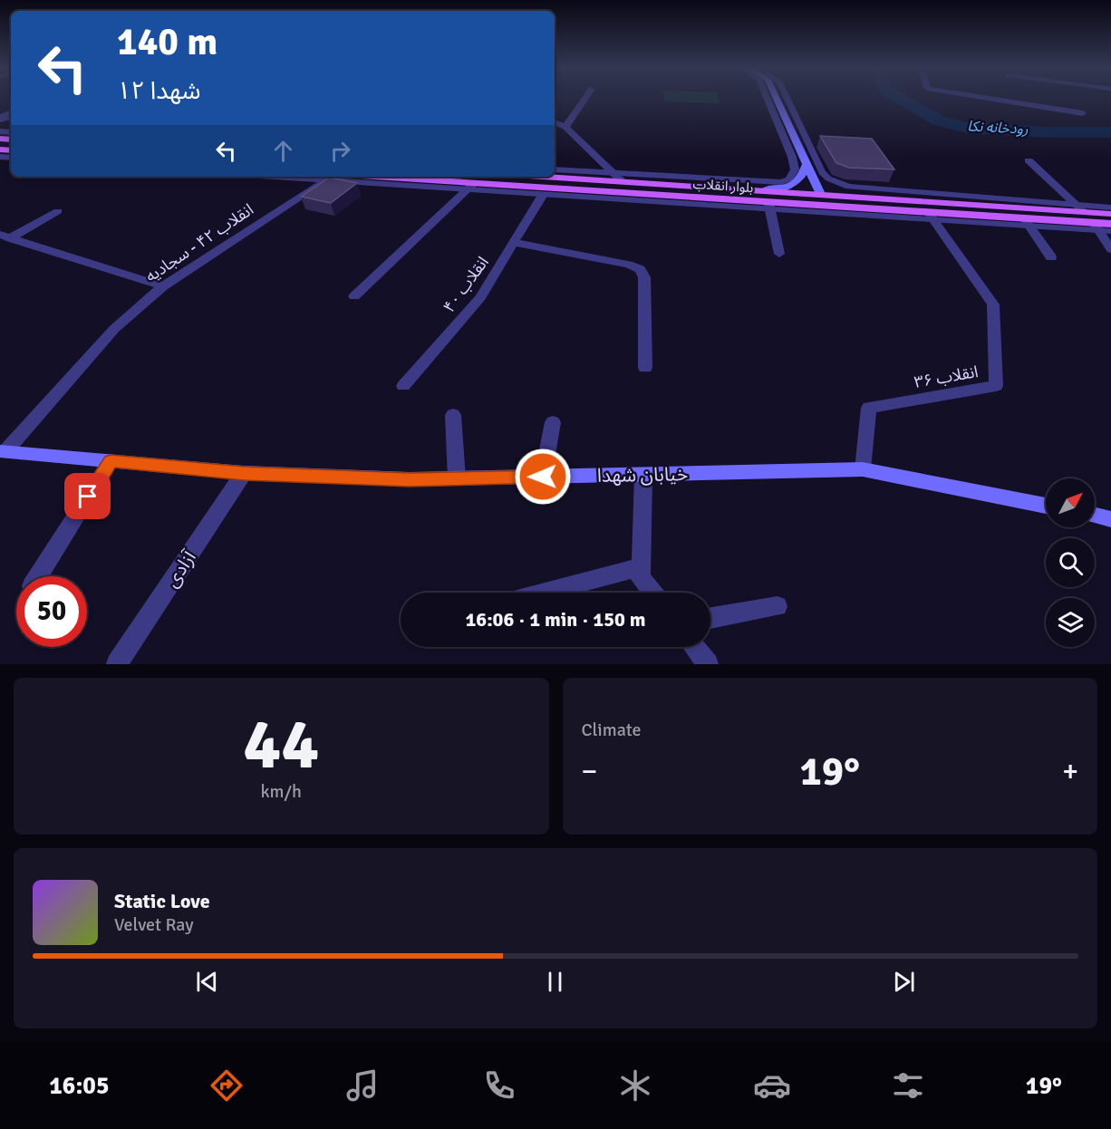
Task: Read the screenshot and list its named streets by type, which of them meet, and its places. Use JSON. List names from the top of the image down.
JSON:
{
  "streets": {
    "main road": ["بلوار انقلاب", "خیابان شهدا"],
    "street": [
      "انقلاب ۴۲ - سجادیه",
      "انقلاب ۴۰",
      "انقلاب ۳۶",
      "آزادی"
    ]
  },
  "crossings": [
    ["بلوار انقلاب", "انقلاب ۳۶"],
    ["انقلاب ۴۲ - سجادیه", "خیابان شهدا"],
    ["انقلاب ۳۶", "خیابان شهدا"],
    ["خیابان شهدا", "آزادی"]
  ],
  "water": ["رودخانه نکا"],
  "north": "top right",
  "page": {
    "turn": ["140 m", "شهدا ۱۲"],
    "limit": "50",
    "trip": "16:06 · 1 min · 150 m",
    "tile": [
      ["44", "km/h"],
      "Climate"
    ],
    "heat": ["−", "19°", "+"],
    "song": ["Static Love", "Velvet Ray"],
    "tabs": ["16:05", "19°"]
  }
}
